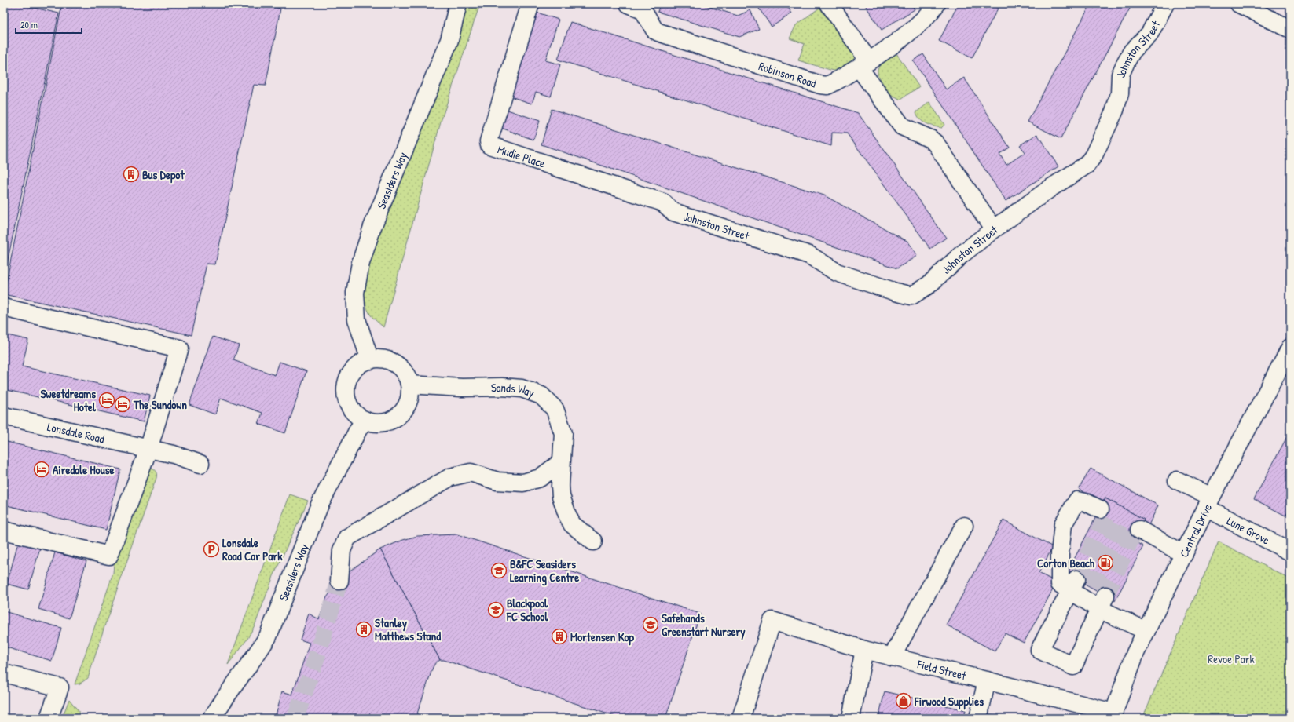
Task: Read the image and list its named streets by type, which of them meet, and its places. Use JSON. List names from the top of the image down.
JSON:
{
  "streets": {
    "street": [
      "Johnston Street",
      "Robinson Road",
      "Mudie Place",
      "Seasiders Way",
      "Sands Way",
      "Lonsdale Road",
      "Lune Grove",
      "Central Drive",
      "Field Street"
    ]
  },
  "crossings": [
    ["Johnston Street", "Mudie Place"],
    ["Seasiders Way", "Sands Way"],
    ["Lune Grove", "Central Drive"],
    ["Central Drive", "Field Street"]
  ],
  "parks": ["Revoe Park"],
  "places": {
    "building": ["Bus Depot", "Stanley Matthews Stand", "Mortensen Kop"],
    "hotel": ["Sweetdreams Hotel", "The Sundown", "Airedale House"],
    "parking": ["Lonsdale Road Car Park"],
    "fuel station": ["Corton Beach"],
    "school or university": ["B&FC Seasiders Learning Centre", "Blackpool FC School", "Safehands Greenstart Nursery"],
    "shop": ["Firwood Supplies"]
  },
  "scale_bar": "20 m"
}
